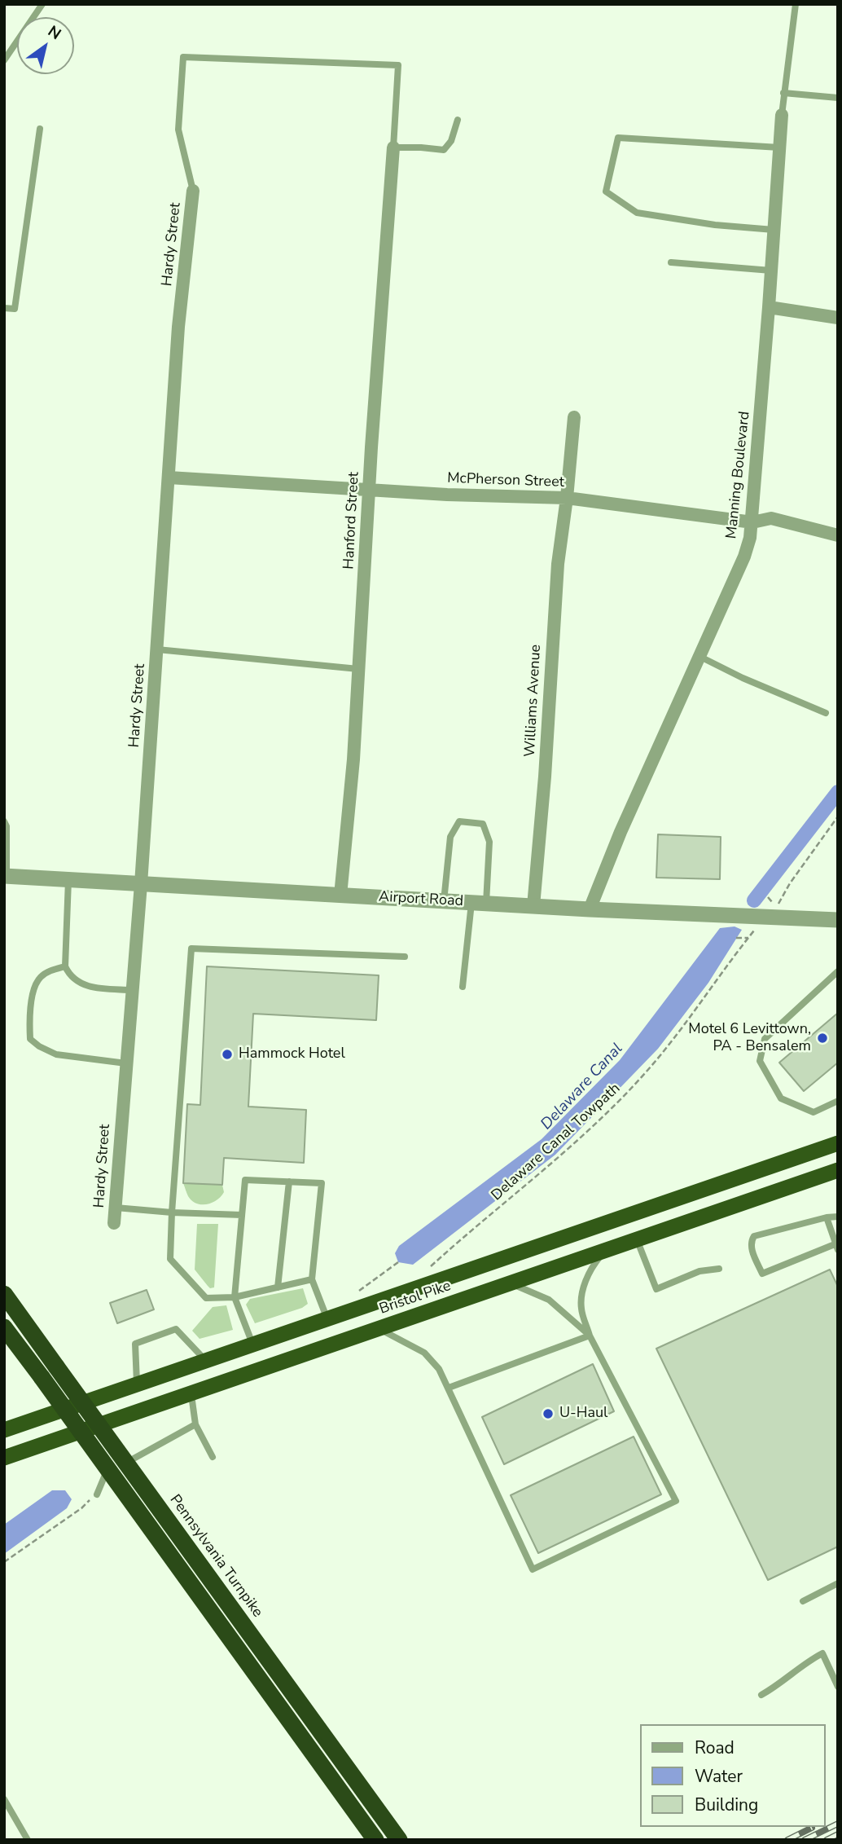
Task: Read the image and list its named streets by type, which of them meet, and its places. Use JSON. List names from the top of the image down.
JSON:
{
  "streets": {
    "highway": ["Bristol Pike", "Pennsylvania Turnpike"],
    "street": [
      "Hardy Street",
      "Manning Boulevard",
      "McPherson Street",
      "Hanford Street",
      "Williams Avenue",
      "Airport Road"
    ],
    "path": ["Delaware Canal Towpath"]
  },
  "crossings": [
    ["Hardy Street", "McPherson Street"],
    ["Hardy Street", "Airport Road"],
    ["Manning Boulevard", "McPherson Street"],
    ["Manning Boulevard", "Airport Road"],
    ["McPherson Street", "Hanford Street"],
    ["McPherson Street", "Williams Avenue"],
    ["Hanford Street", "Airport Road"],
    ["Williams Avenue", "Airport Road"]
  ],
  "water": ["Delaware Canal"],
  "places": ["Motel 6 Levittown, PA - Bensalem", "Hammock Hotel", "U-Haul"],
  "legend": ["Road", "Water", "Building"],
  "north": "top right"
}
